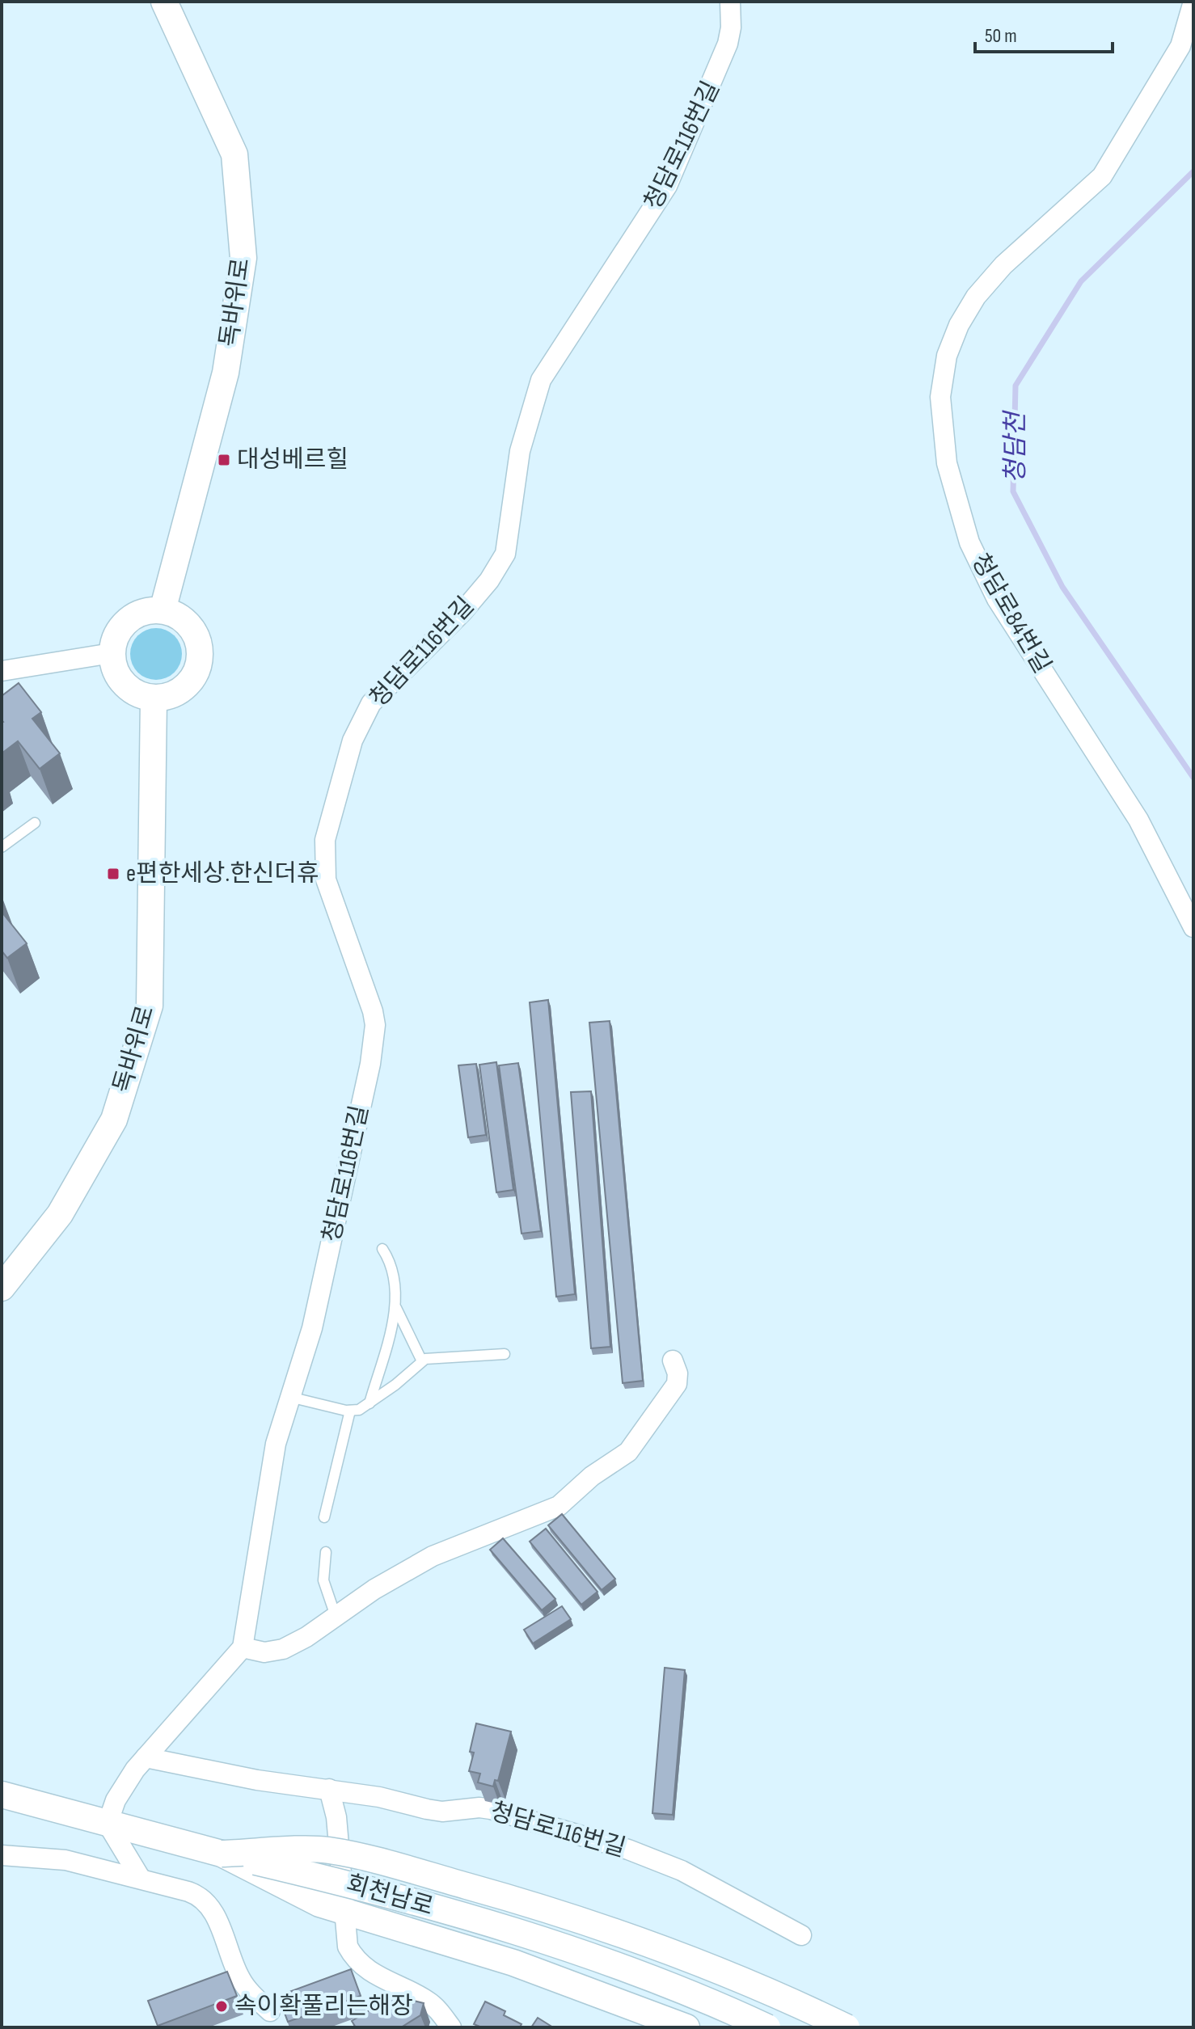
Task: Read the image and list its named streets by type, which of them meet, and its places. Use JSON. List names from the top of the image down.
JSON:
{
  "streets": {
    "main road": ["독바위로", "회천남로"],
    "street": ["청담로116번길", "청담로84번길"]
  },
  "water": ["청담천"],
  "places": {
    "transit": ["대성베르힐", "e편한세상.한신더휴"],
    "other": ["속이확풀리는해장"]
  },
  "scale_bar": "50 m"
}
